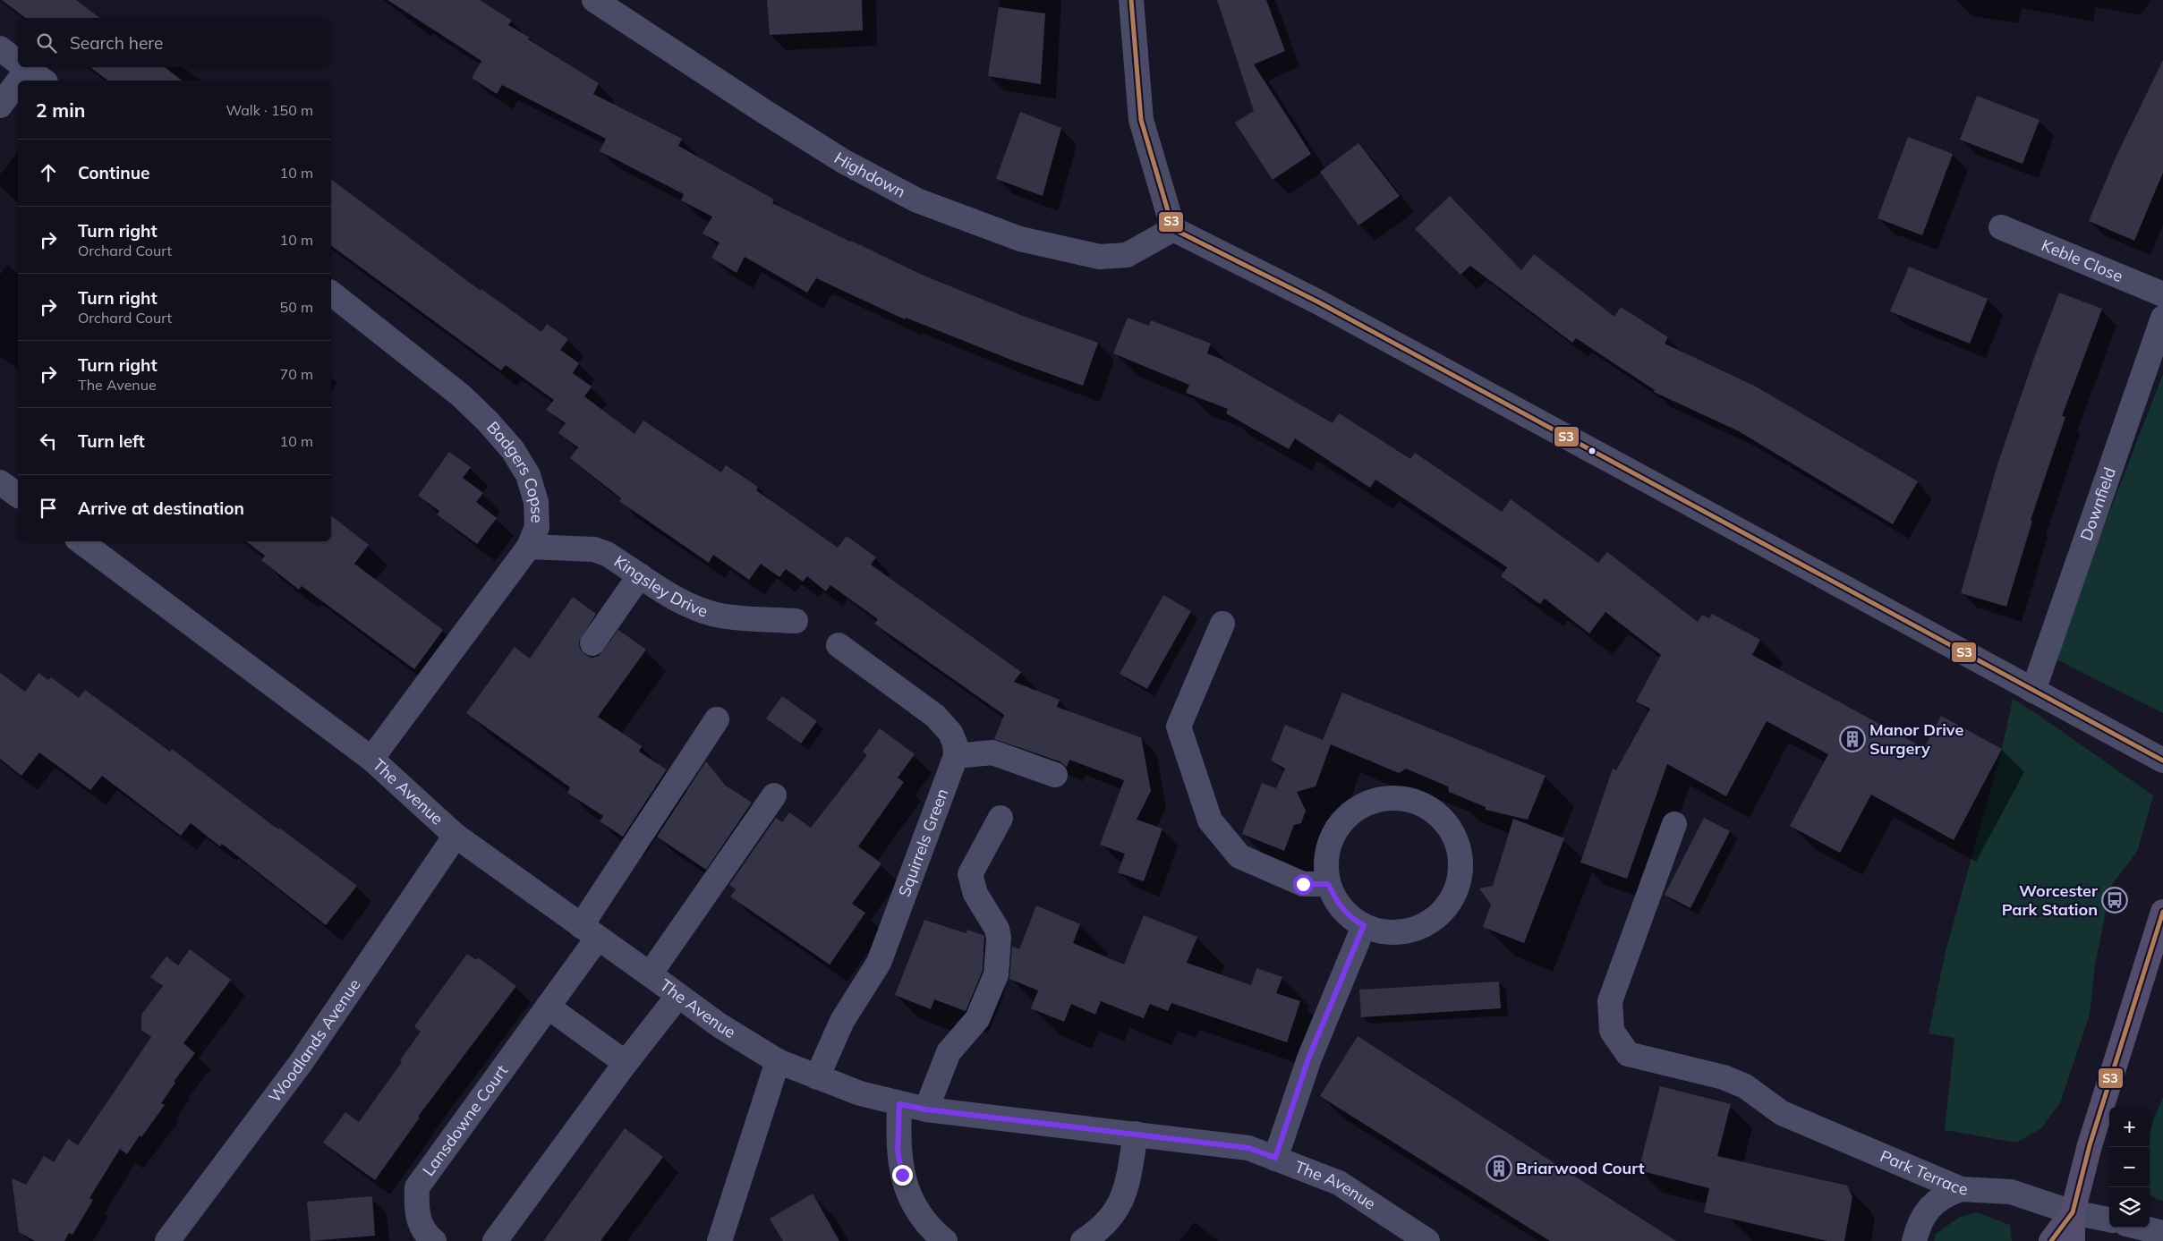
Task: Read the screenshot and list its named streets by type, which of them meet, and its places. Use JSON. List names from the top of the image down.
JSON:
{
  "streets": {
    "street": [
      "Highdown",
      "Keble Close",
      "Badgers Copse",
      "Downfield",
      "Kingsley Drive",
      "The Avenue",
      "Squirrels Green",
      "Woodlands Avenue",
      "Lansdowne Court",
      "Park Terrace"
    ]
  },
  "crossings": [
    ["Badgers Copse", "Kingsley Drive"],
    ["Badgers Copse", "The Avenue"],
    ["The Avenue", "Squirrels Green"],
    ["The Avenue", "Woodlands Avenue"],
    ["The Avenue", "Lansdowne Court"]
  ],
  "places": {
    "building": ["Manor Drive Surgery", "Briarwood Court"],
    "bus stop": ["Worcester Park Station"]
  },
  "lines": ["transit line S3"],
  "page": {
    "search": "Search here",
    "heading": ["2 min", "Walk · 150 m"],
    "list": [
      ["Continue", "10 m"],
      ["Turn right", "Orchard Court", "10 m"],
      ["Turn right", "Orchard Court", "50 m"],
      ["Turn right", "The Avenue", "70 m"],
      ["Turn left", "10 m"],
      "Arrive at destination"
    ],
    "map_buttons": ["+", "−"]
  }
}
